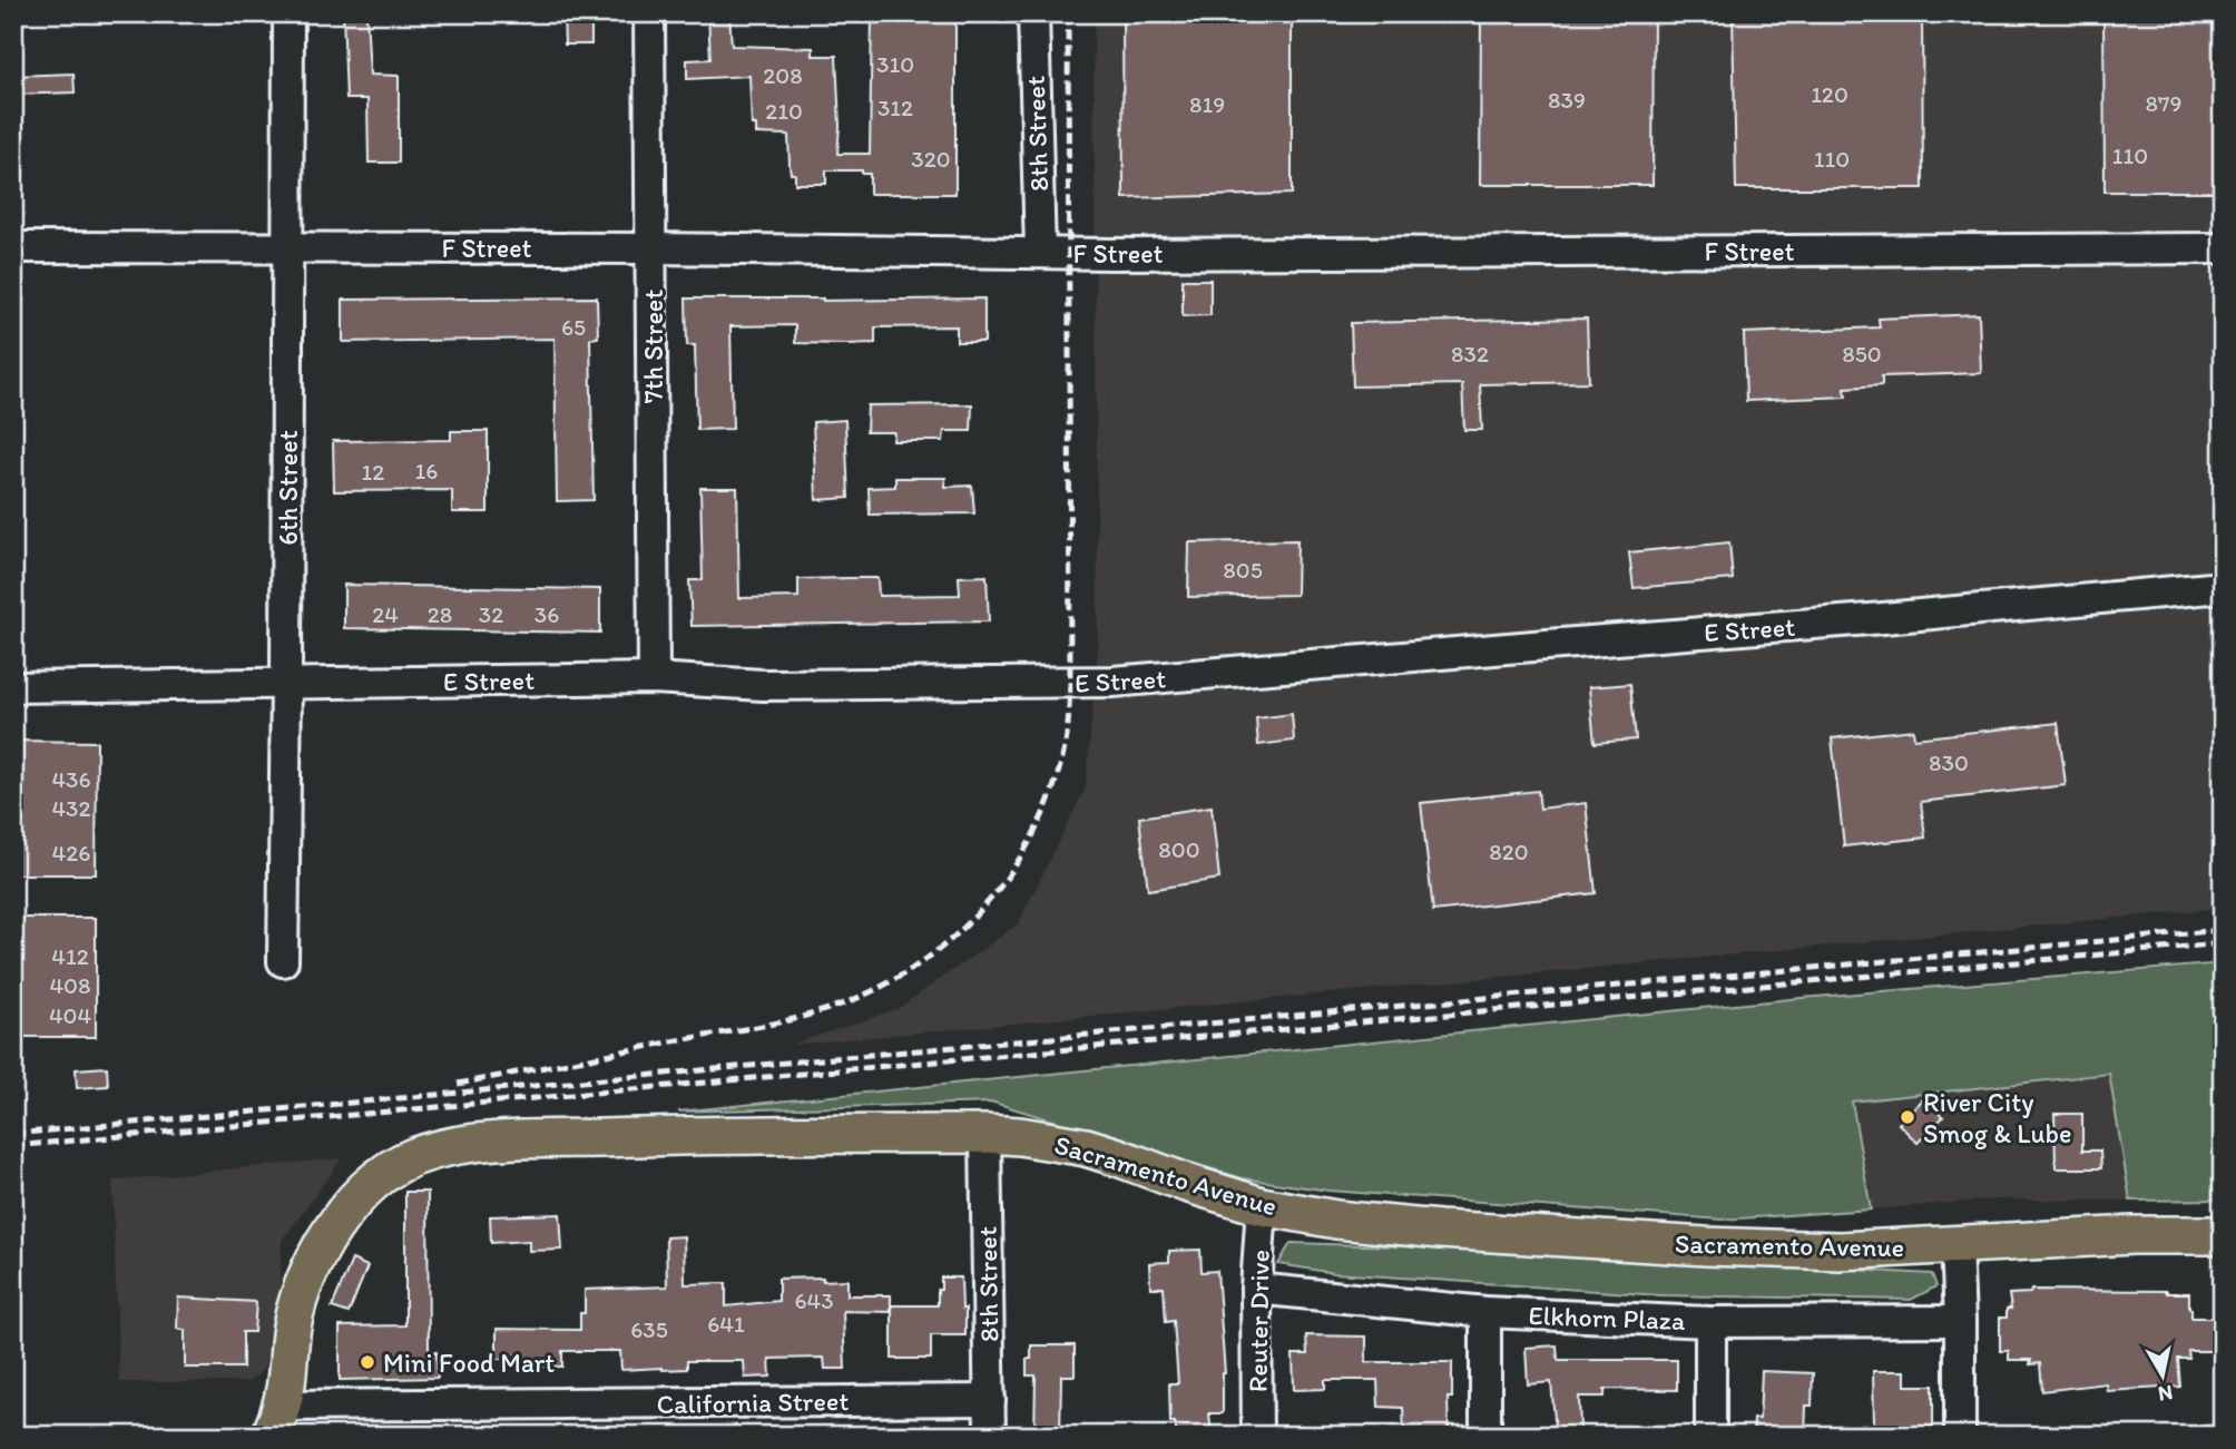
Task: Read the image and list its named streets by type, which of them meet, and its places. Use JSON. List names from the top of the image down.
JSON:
{
  "streets": {
    "main road": ["Sacramento Avenue"],
    "street": [
      "8th Street",
      "F Street",
      "7th Street",
      "6th Street",
      "E Street",
      "Elkhorn Plaza",
      "Reuter Drive",
      "California Street"
    ]
  },
  "crossings": [
    ["8th Street", "F Street"],
    ["8th Street", "Sacramento Avenue"],
    ["8th Street", "California Street"],
    ["F Street", "7th Street"],
    ["F Street", "6th Street"],
    ["7th Street", "E Street"],
    ["6th Street", "E Street"],
    ["Sacramento Avenue", "Reuter Drive"],
    ["Sacramento Avenue", "California Street"],
    ["Elkhorn Plaza", "Reuter Drive"]
  ],
  "places": ["River City Smog & Lube", "Mini Food Mart"],
  "house_numbers": [
    "310",
    "208",
    "120",
    "839",
    "879",
    "819",
    "312",
    "210",
    "110",
    "320",
    "110",
    "65",
    "832",
    "850",
    "16",
    "12",
    "805",
    "24",
    "28",
    "32",
    "36",
    "830",
    "436",
    "432",
    "800",
    "820",
    "426",
    "412",
    "408",
    "404",
    "643",
    "641",
    "635"
  ],
  "north": "bottom"
}
